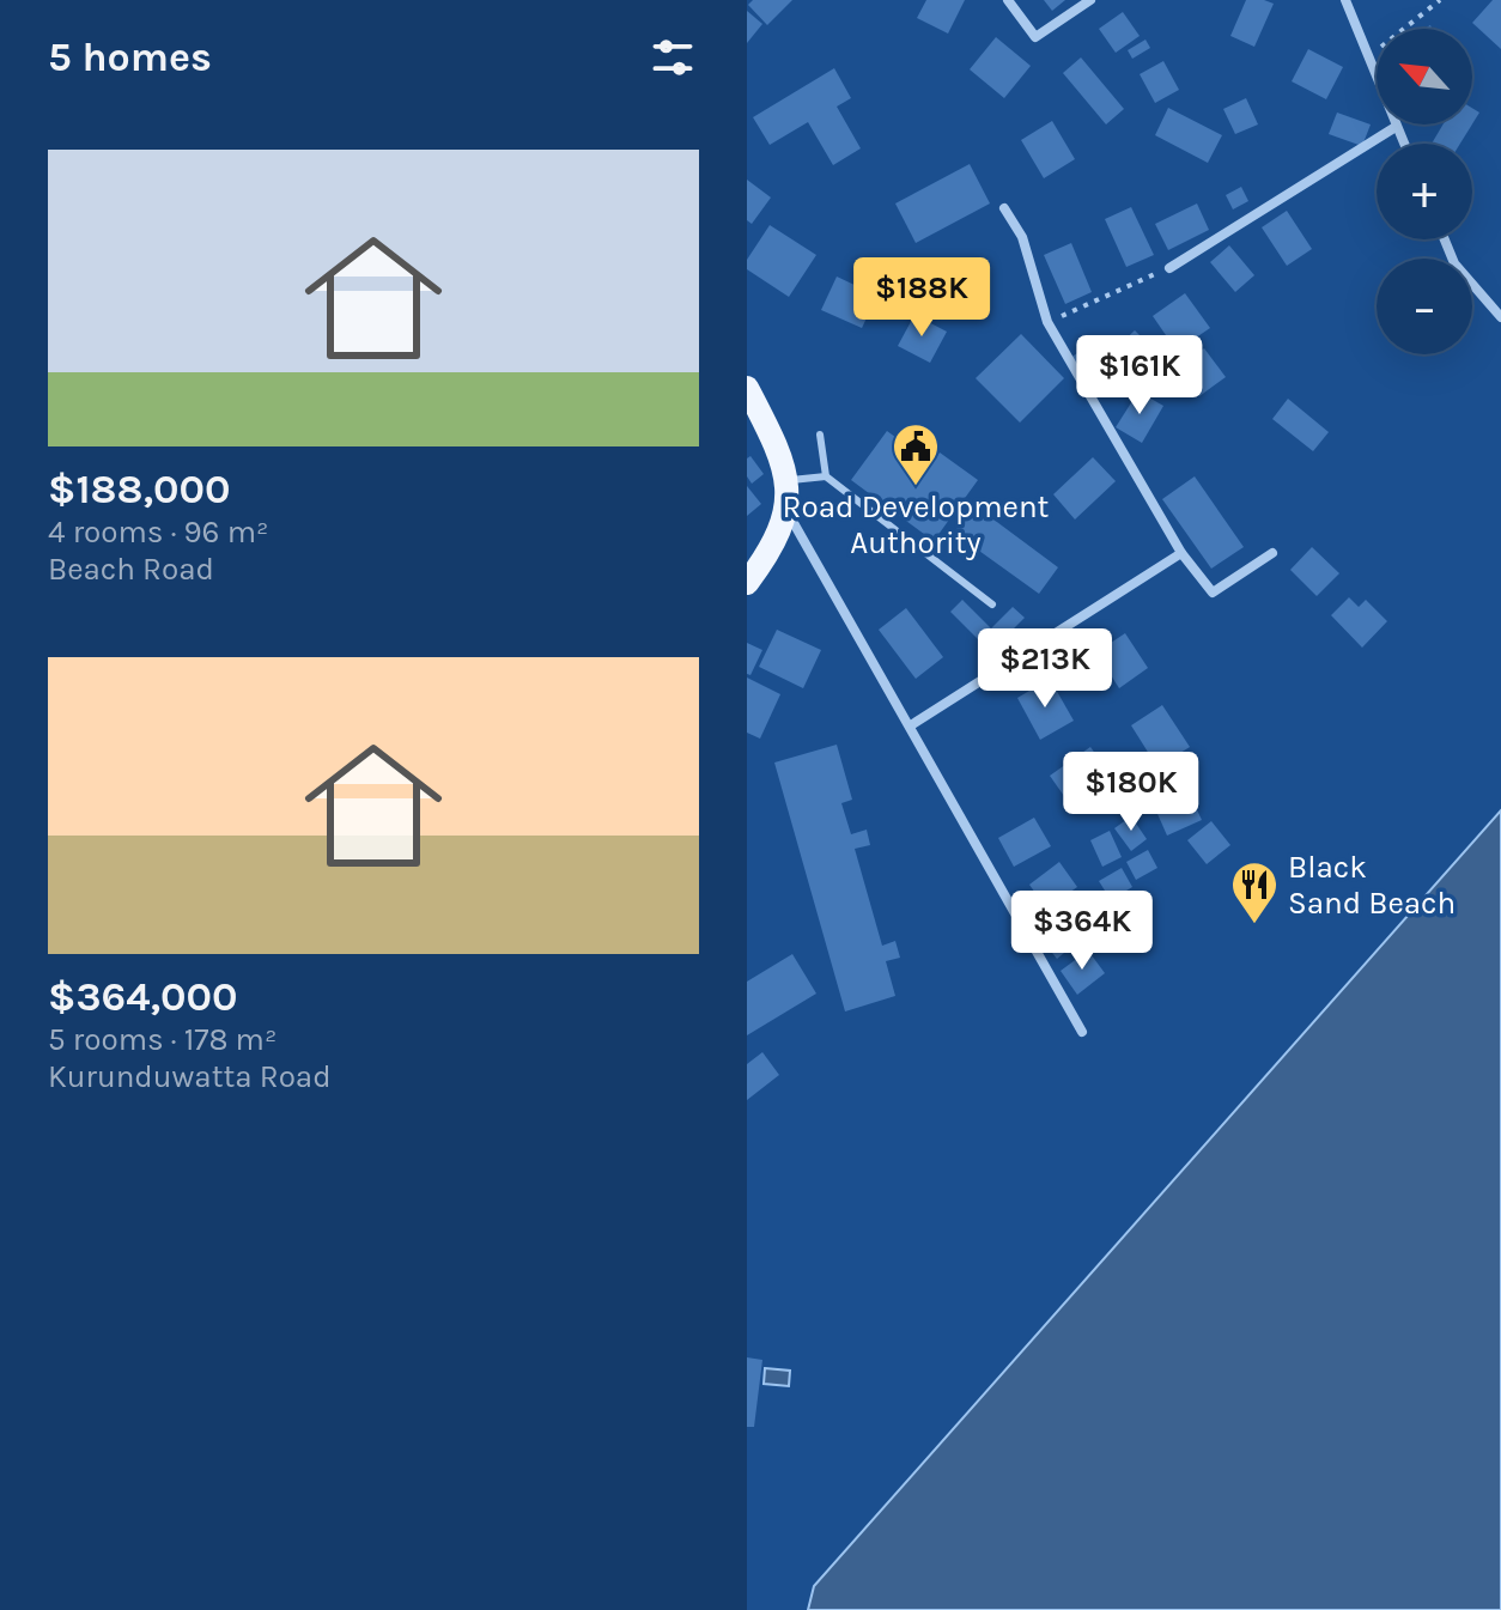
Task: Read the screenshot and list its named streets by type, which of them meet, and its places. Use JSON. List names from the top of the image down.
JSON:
{
  "places": {
    "public building": ["Road Development Authority"],
    "restaurant": ["Black Sand Beach"]
  },
  "north": "top left",
  "page": {
    "heading": "5 homes",
    "map_buttons": ["+", "−"],
    "list": [
      {
        "name": "$188,000",
        "note": "4 rooms · 96 m² · Beach Road"
      },
      {
        "name": "$364,000",
        "note": "5 rooms · 178 m² · Kurunduwatta Road"
      }
    ],
    "price": [
      "$188K",
      "$161K",
      "$213K",
      "$180K",
      "$364K"
    ]
  }
}
